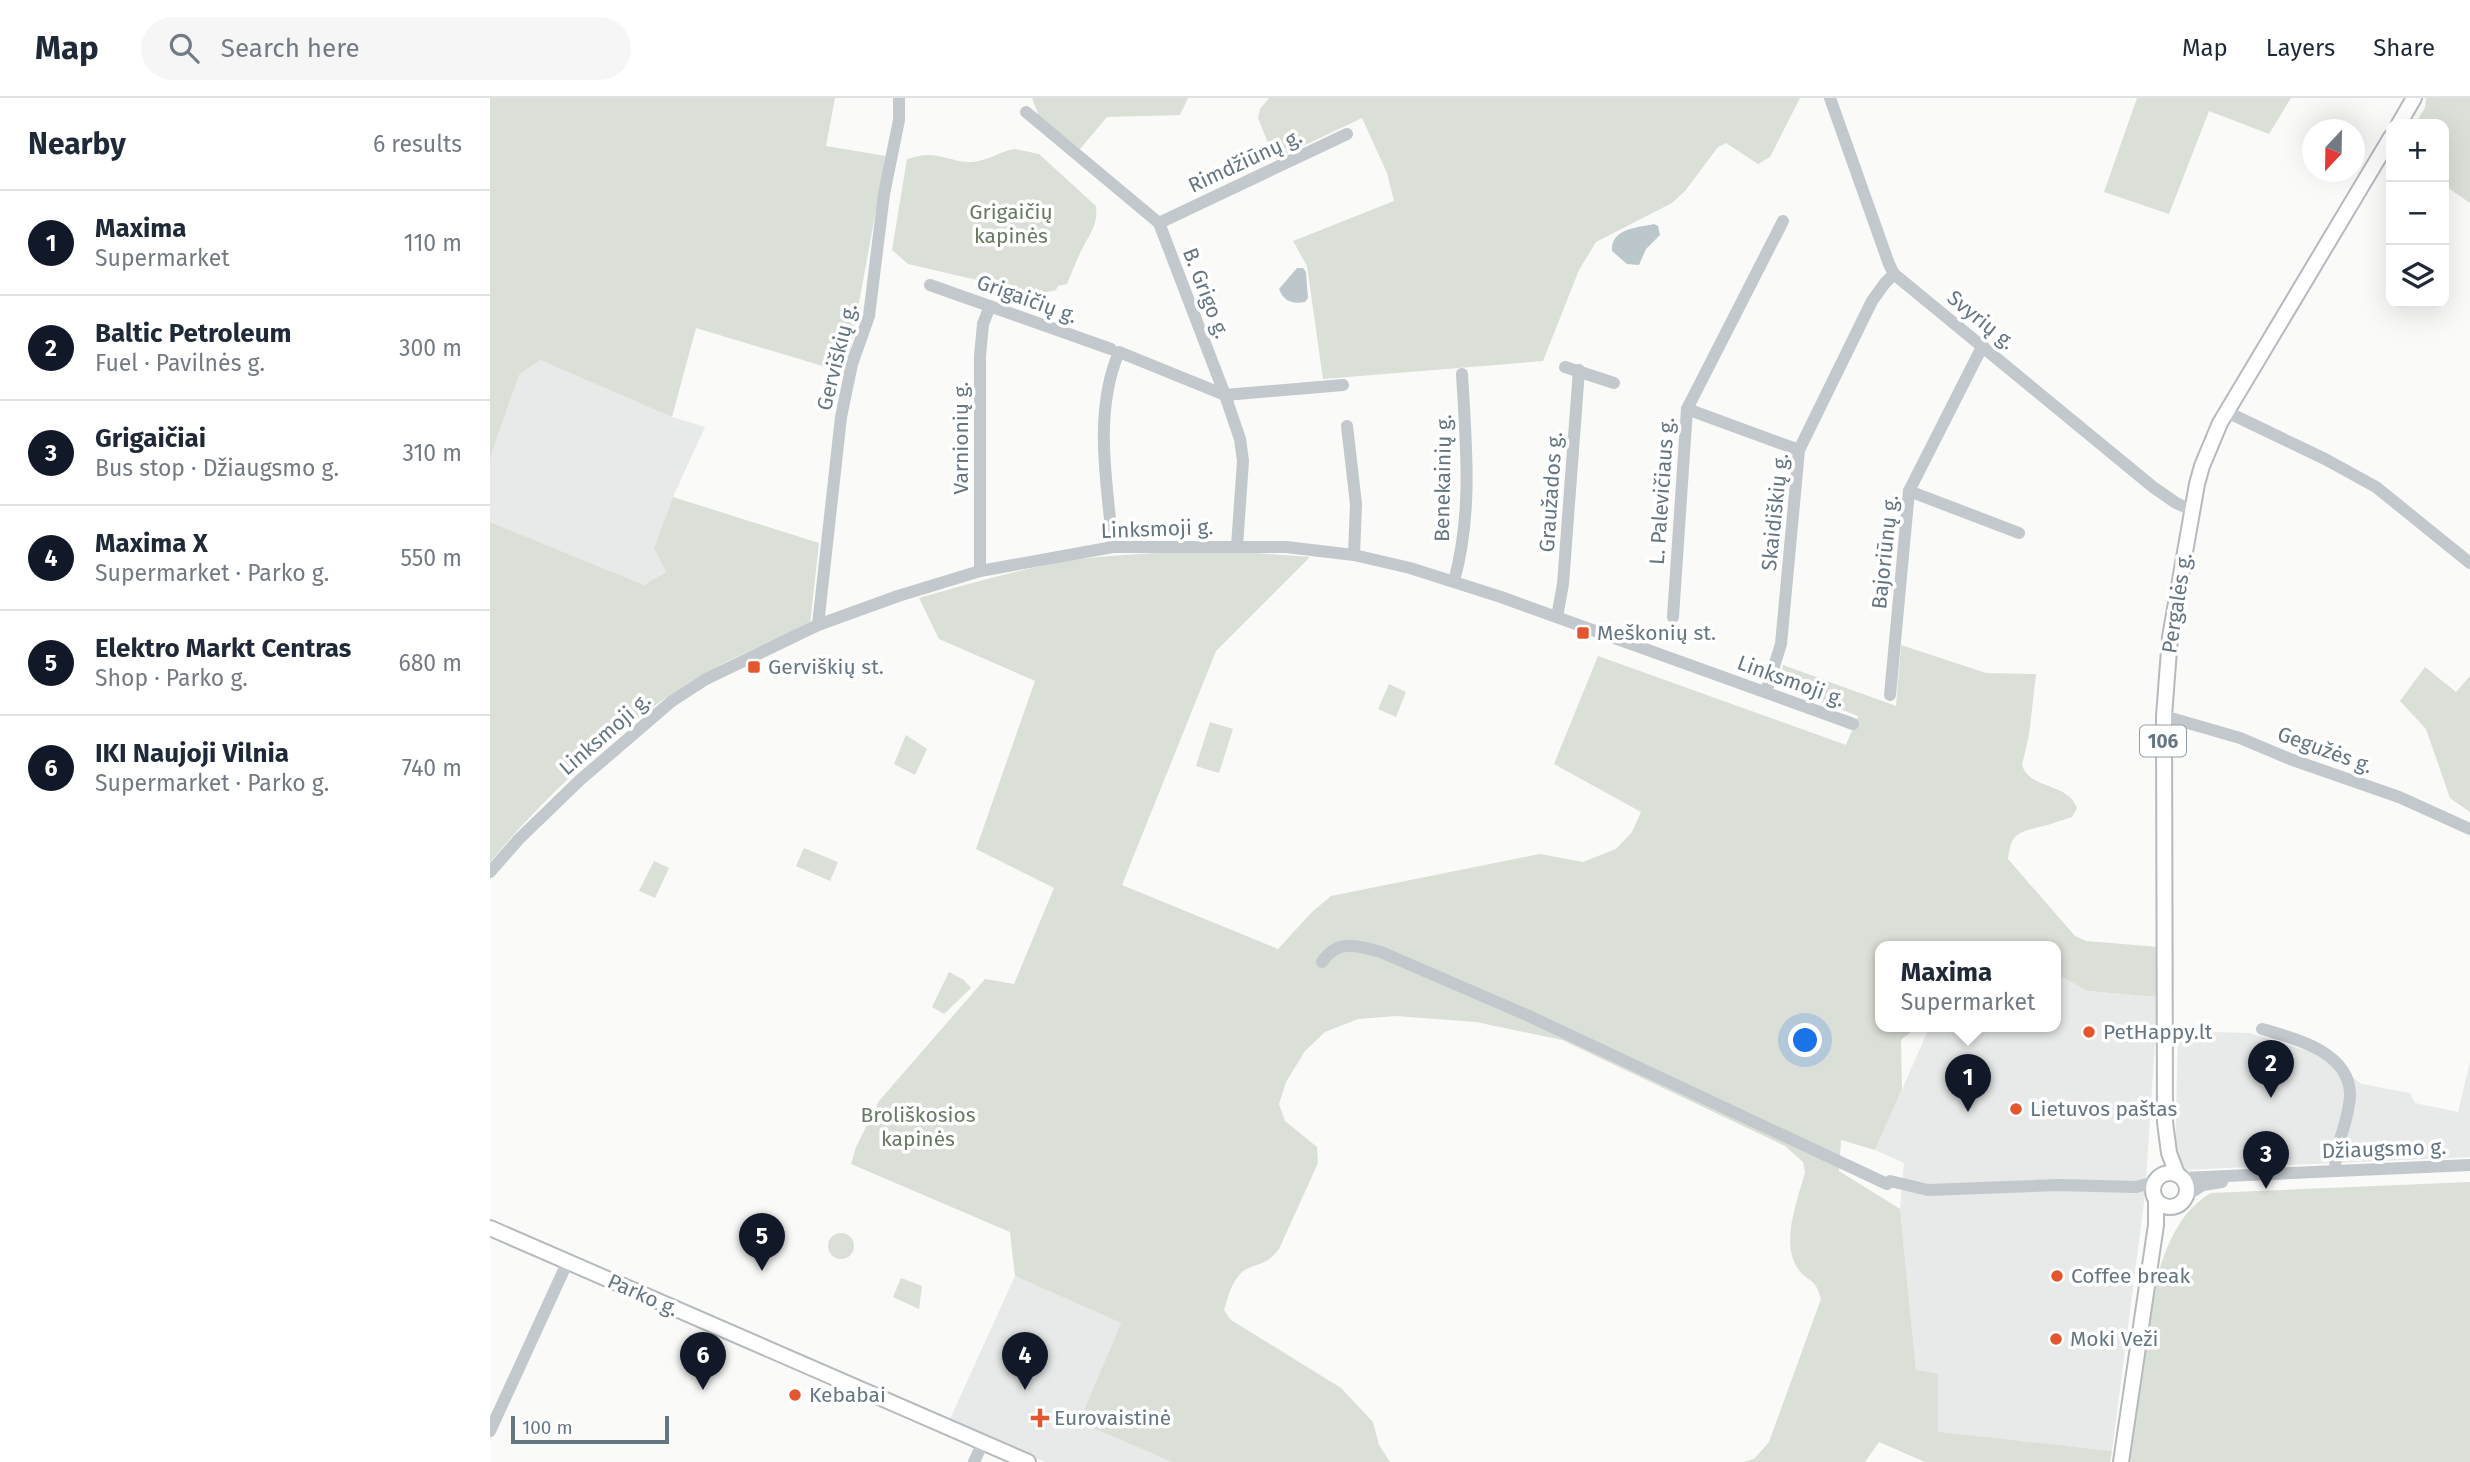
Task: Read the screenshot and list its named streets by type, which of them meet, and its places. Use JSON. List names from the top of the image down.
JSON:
{
  "streets": {
    "main road": ["Pergalės g.", "106", "Parko g."],
    "street": [
      "Rimdžiūnų g.",
      "B. Grigo g.",
      "Grigaičių g.",
      "Svyrių g.",
      "Gerviškių g.",
      "Varnionių g.",
      "Benekainių g.",
      "L. Palevičiaus g.",
      "Graužados g.",
      "Skaidiškių g.",
      "Linksmoji g.",
      "Bajoriūnų g.",
      "Gegužės g.",
      "Džiaugsmo g."
    ]
  },
  "crossings": [
    ["Rimdžiūnų g.", "B. Grigo g."],
    ["B. Grigo g.", "Grigaičių g."],
    ["B. Grigo g.", "Linksmoji g."],
    ["Grigaičių g.", "Varnionių g."],
    ["Svyrių g.", "Skaidiškių g."],
    ["Svyrių g.", "Bajoriūnų g."],
    ["Svyrių g.", "Pergalės g."],
    ["Gerviškių g.", "Linksmoji g."],
    ["Varnionių g.", "Linksmoji g."],
    ["Benekainių g.", "Linksmoji g."],
    ["Graužados g.", "Linksmoji g."],
    ["Skaidiškių g.", "Linksmoji g."],
    ["Pergalės g.", "Gegužės g."],
    ["Pergalės g.", "Džiaugsmo g."]
  ],
  "parks": ["Grigaičių kapinės", "Broliškosios kapinės"],
  "places": {
    "transit": ["Meškonių st.", "Gerviškių st."],
    "other": [
      "PetHappy.lt",
      "Lietuvos paštas",
      "Coffee break",
      "Moki Veži",
      "Kebabai"
    ],
    "health": ["Eurovaistinė"]
  },
  "scale_bar": "100 m",
  "north": "bottom",
  "page": {
    "header": "Map",
    "search": "Search here",
    "nav": ["Map", "Layers", "Share"],
    "heading": ["Nearby", "6 results"],
    "map_buttons": ["+", "−"],
    "list": [
      {
        "mark": "1",
        "name": "Maxima",
        "note": "Supermarket",
        "value": "110 m"
      },
      {
        "mark": "2",
        "name": "Baltic Petroleum",
        "note": "Fuel · Pavilnės g.",
        "value": "300 m"
      },
      {
        "mark": "3",
        "name": "Grigaičiai",
        "note": "Bus stop · Džiaugsmo g.",
        "value": "310 m"
      },
      {
        "mark": "4",
        "name": "Maxima X",
        "note": "Supermarket · Parko g.",
        "value": "550 m"
      },
      {
        "mark": "5",
        "name": "Elektro Markt Centras",
        "note": "Shop · Parko g.",
        "value": "680 m"
      },
      {
        "mark": "6",
        "name": "IKI Naujoji Vilnia",
        "note": "Supermarket · Parko g.",
        "value": "740 m"
      }
    ],
    "popup": ["Maxima", "Supermarket"],
    "pins": [
      "2",
      "1",
      "3",
      "5",
      "4",
      "6"
    ],
    "scale": "100 m"
  }
}
